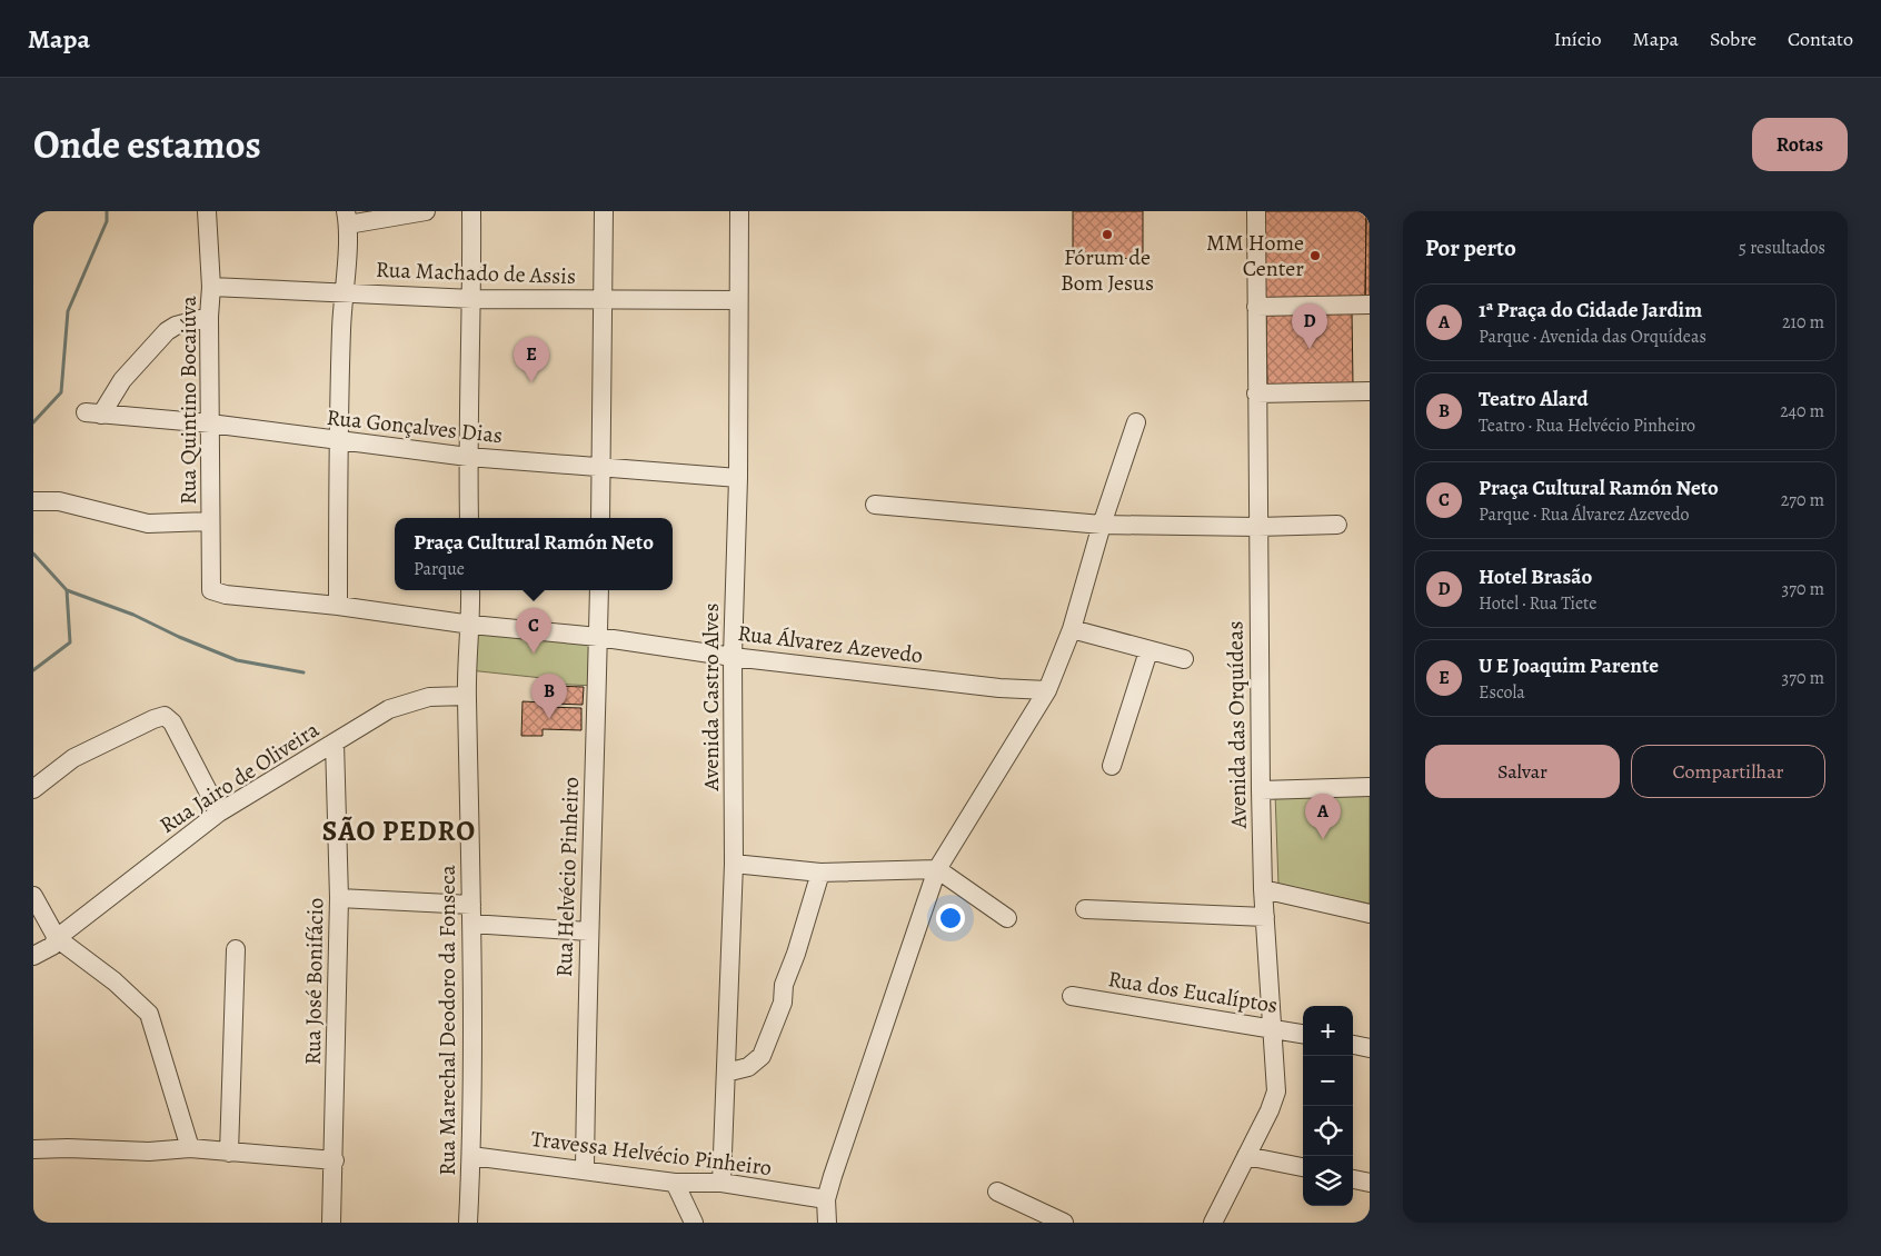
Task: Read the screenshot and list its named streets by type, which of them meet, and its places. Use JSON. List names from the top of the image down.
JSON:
{
  "streets": {
    "street": [
      "Rua Machado de Assis",
      "Rua Quintino Bocaiúva",
      "Rua Gonçalves Dias",
      "Rua Álvarez Azevedo",
      "Avenida Castro Alves",
      "Avenida das Orquídeas",
      "Rua Jairo de Oliveira",
      "Rua Helvécio Pinheiro",
      "Rua José Bonifácio",
      "Rua dos Eucalíptos",
      "Rua Marechal Deodoro da Fonseca",
      "Travessa Helvécio Pinheiro"
    ]
  },
  "crossings": [
    ["Rua Machado de Assis", "Rua Quintino Bocaiúva"],
    ["Rua Machado de Assis", "Avenida Castro Alves"],
    ["Rua Quintino Bocaiúva", "Rua Gonçalves Dias"],
    ["Rua Quintino Bocaiúva", "Rua Álvarez Azevedo"],
    ["Rua Gonçalves Dias", "Avenida Castro Alves"],
    ["Rua Álvarez Azevedo", "Avenida Castro Alves"],
    ["Rua Álvarez Azevedo", "Rua Helvécio Pinheiro"],
    ["Rua Álvarez Azevedo", "Rua Marechal Deodoro da Fonseca"],
    ["Avenida Castro Alves", "Travessa Helvécio Pinheiro"],
    ["Avenida das Orquídeas", "Rua dos Eucalíptos"],
    ["Rua Jairo de Oliveira", "Rua José Bonifácio"],
    ["Rua Jairo de Oliveira", "Rua Marechal Deodoro da Fonseca"],
    ["Rua Helvécio Pinheiro", "Travessa Helvécio Pinheiro"],
    ["Rua Marechal Deodoro da Fonseca", "Travessa Helvécio Pinheiro"]
  ],
  "districts": ["SÃO PEDRO"],
  "places": ["Fórum de Bom Jesus", "MM Home Center"],
  "page": {
    "header": "Mapa",
    "nav": [
      "Início",
      "Mapa",
      "Sobre",
      "Contato"
    ],
    "title": "Onde estamos",
    "buttons": [
      "Rotas",
      ["Salvar", "Compartilhar"]
    ],
    "heading": ["Por perto", "5 resultados"],
    "list": [
      {
        "mark": "A",
        "name": "1ª Praça do Cidade Jardim",
        "note": "Parque · Avenida das Orquídeas",
        "value": "210 m"
      },
      {
        "mark": "B",
        "name": "Teatro Alard",
        "note": "Teatro · Rua Helvécio Pinheiro",
        "value": "240 m"
      },
      {
        "mark": "C",
        "name": "Praça Cultural Ramón Neto",
        "note": "Parque · Rua Álvarez Azevedo",
        "value": "270 m"
      },
      {
        "mark": "D",
        "name": "Hotel Brasão",
        "note": "Hotel · Rua Tiete",
        "value": "370 m"
      },
      {
        "mark": "E",
        "name": "U E Joaquim Parente",
        "note": "Escola",
        "value": "370 m"
      }
    ],
    "pins": [
      "D",
      "E",
      "C",
      "B",
      "A"
    ],
    "popup": ["Praça Cultural Ramón Neto", "Parque"],
    "map_buttons": ["+", "−"]
  }
}
